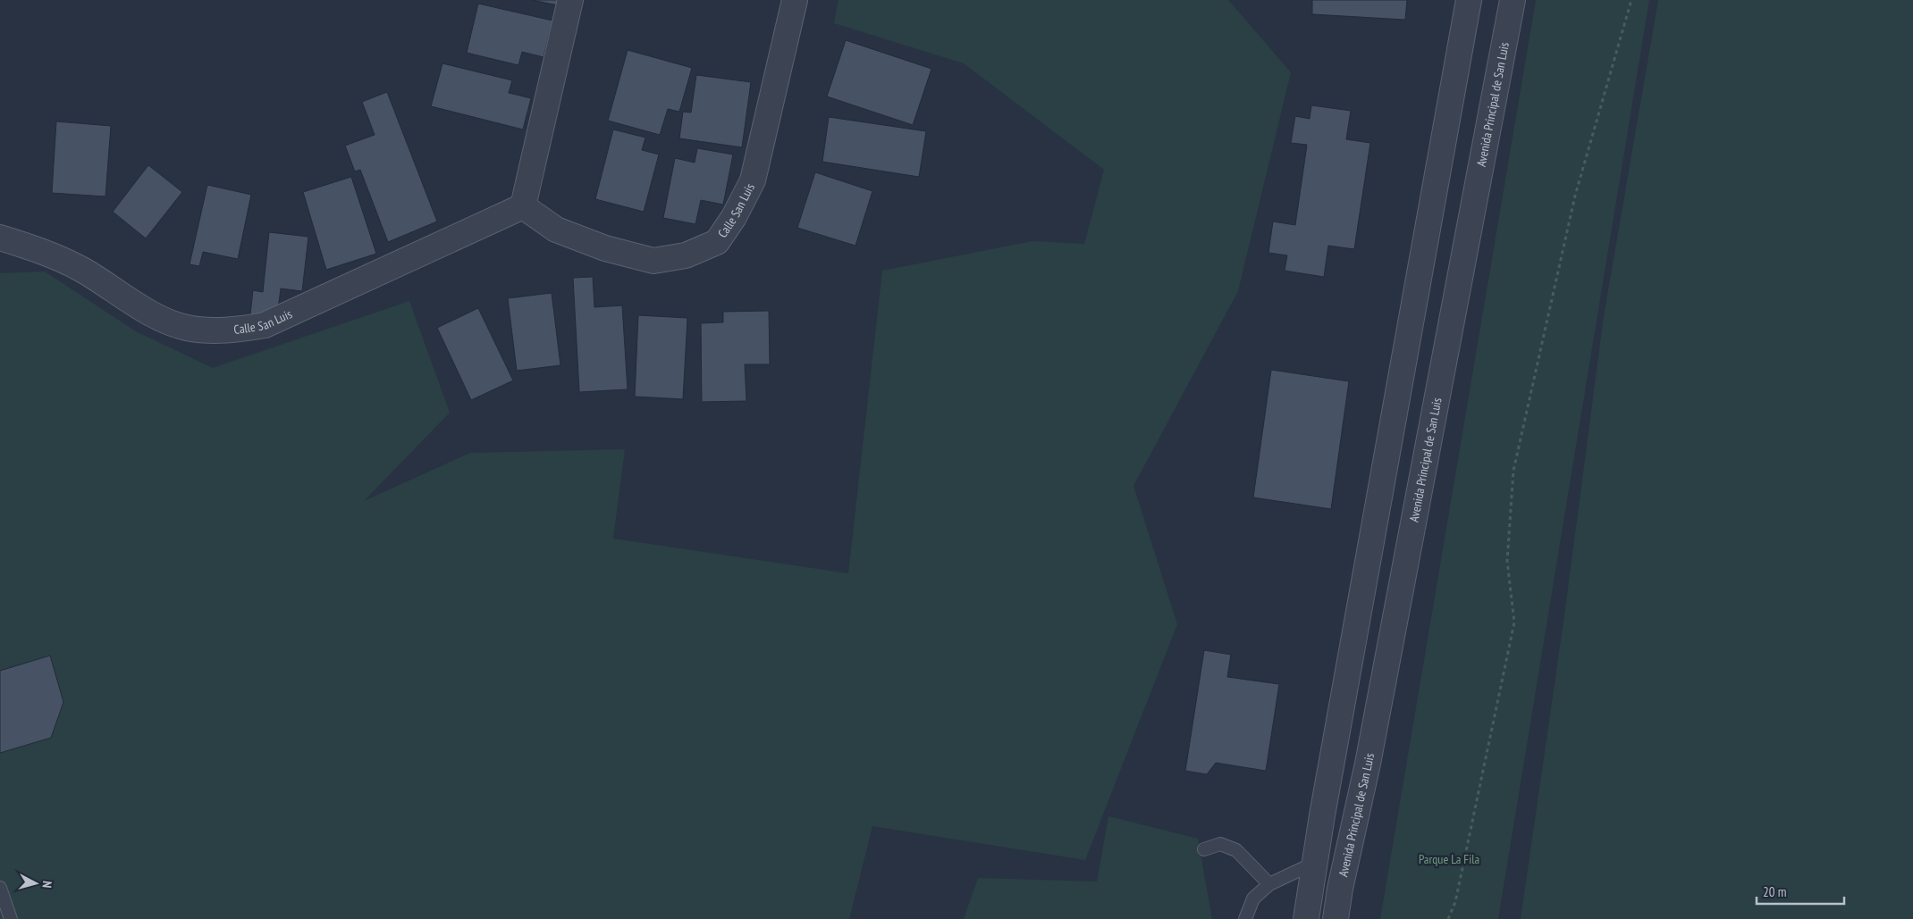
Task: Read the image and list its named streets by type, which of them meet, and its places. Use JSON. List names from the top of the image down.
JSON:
{
  "streets": {
    "street": ["Avenida Principal de San Luis", "Calle San Luis"]
  },
  "parks": ["Parque La Fila"],
  "scale_bar": "20 m",
  "north": "right"
}
